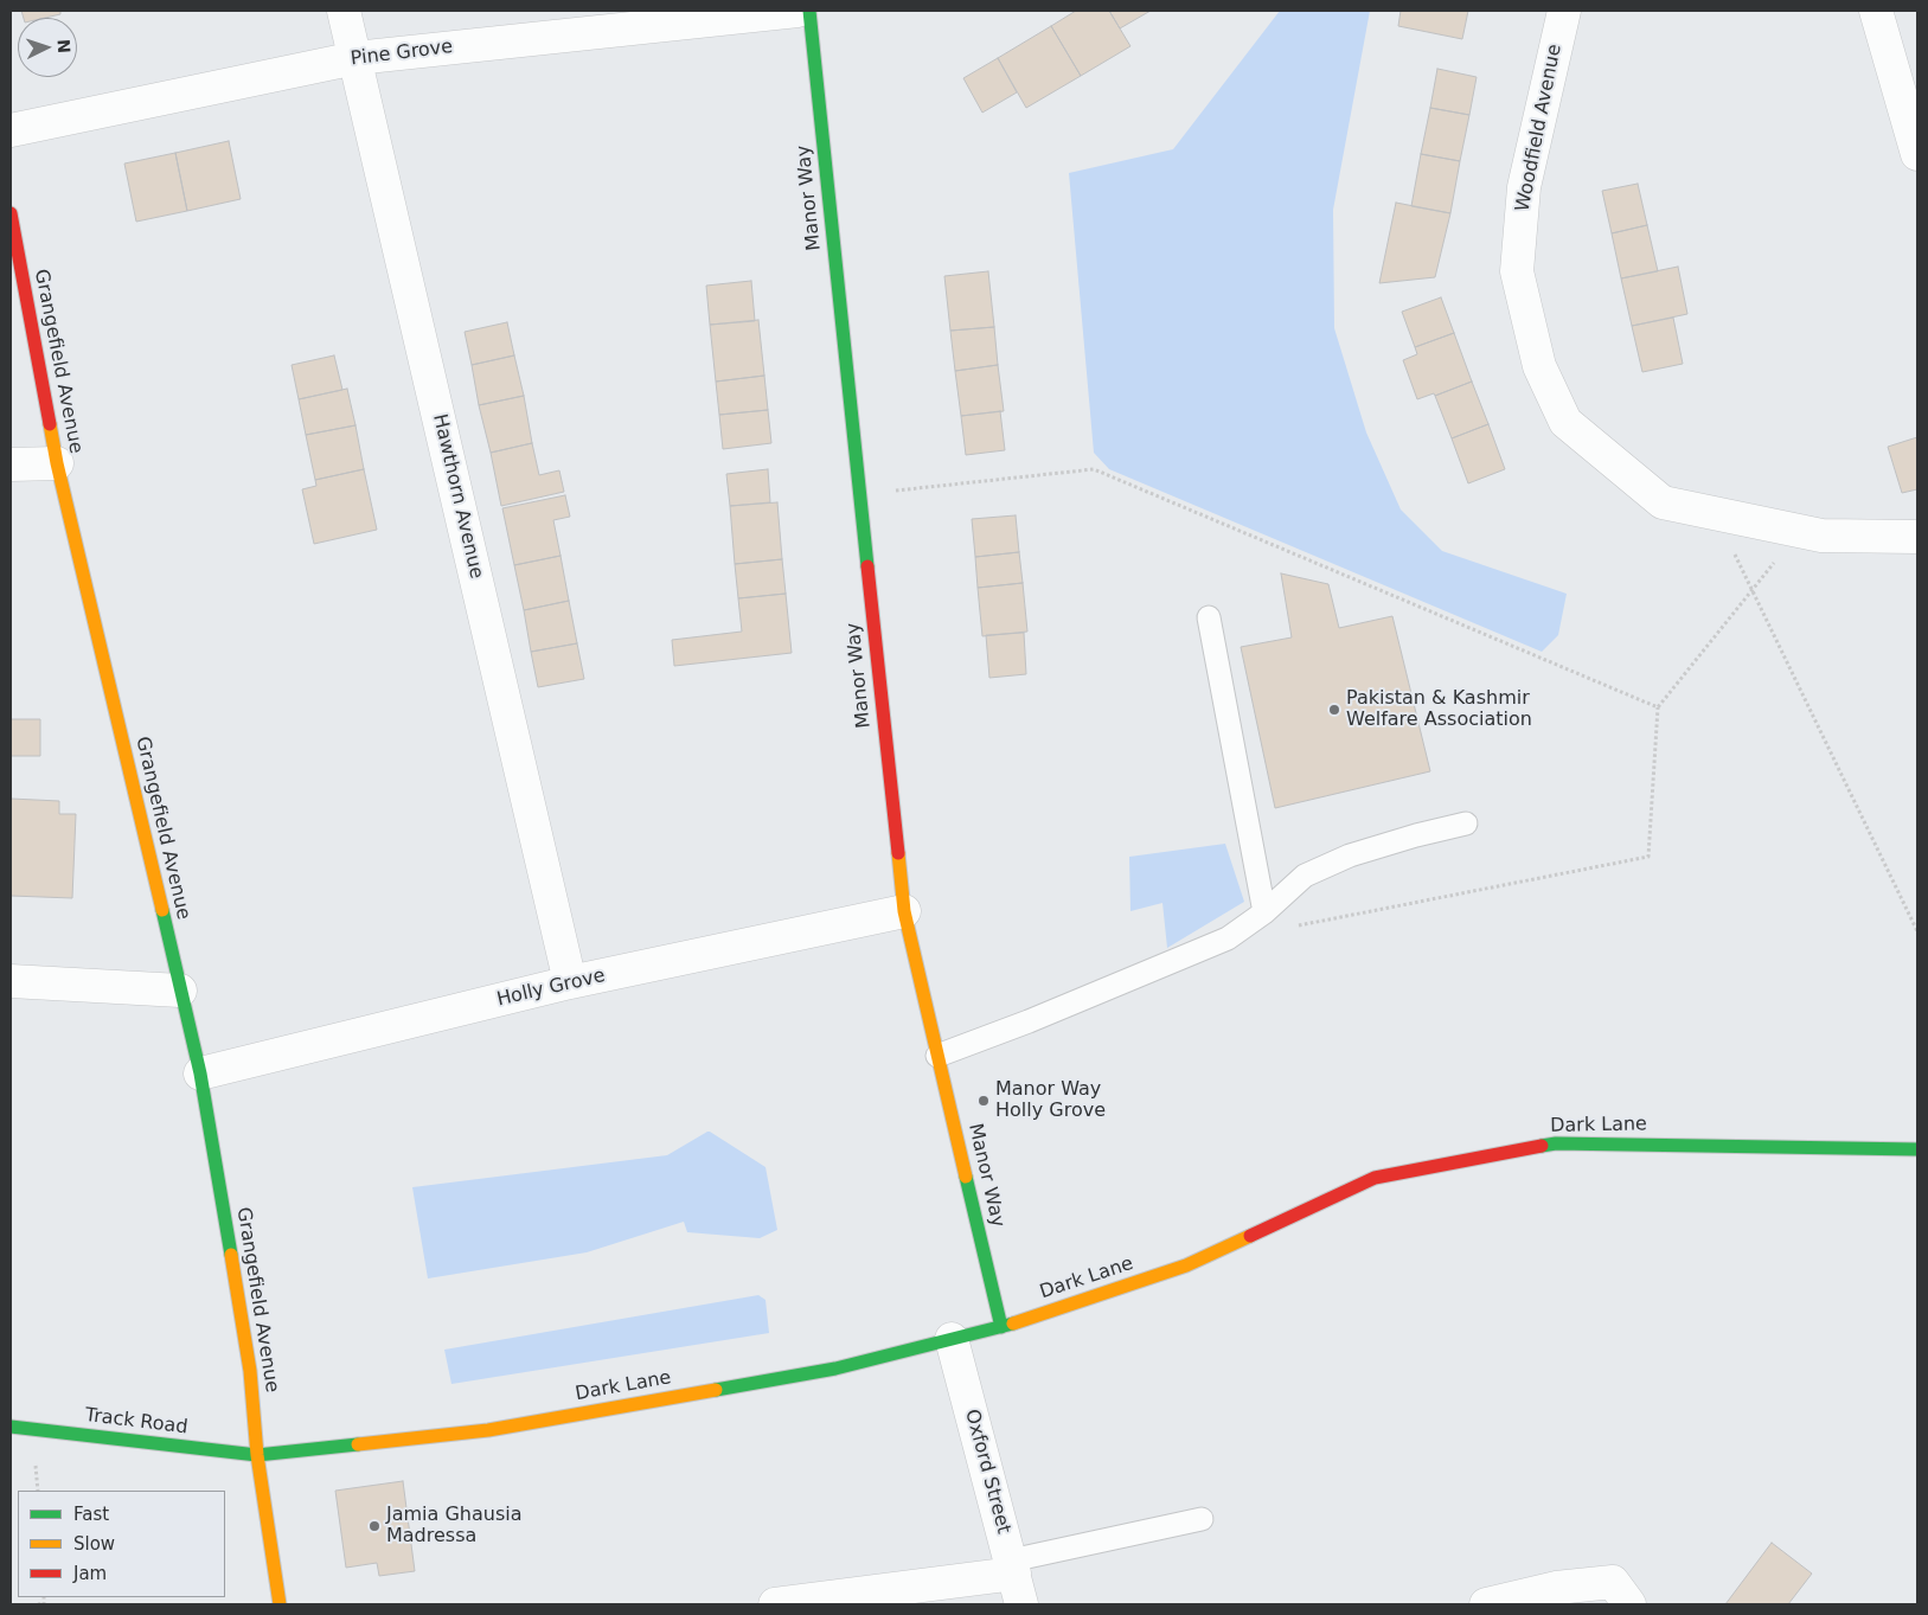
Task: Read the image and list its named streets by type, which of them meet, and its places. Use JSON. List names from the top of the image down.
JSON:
{
  "streets": {
    "street": [
      "Pine Grove",
      "Woodfield Avenue",
      "Manor Way",
      "Grangefield Avenue",
      "Hawthorn Avenue",
      "Holly Grove",
      "Dark Lane",
      "Track Road",
      "Oxford Street"
    ]
  },
  "crossings": [
    ["Pine Grove", "Hawthorn Avenue"],
    ["Manor Way", "Holly Grove"],
    ["Manor Way", "Dark Lane"],
    ["Grangefield Avenue", "Holly Grove"],
    ["Grangefield Avenue", "Dark Lane"],
    ["Grangefield Avenue", "Track Road"],
    ["Hawthorn Avenue", "Holly Grove"],
    ["Dark Lane", "Track Road"],
    ["Dark Lane", "Oxford Street"]
  ],
  "places": ["Pakistan & Kashmir Welfare Association", "Manor Way Holly Grove", "Jamia Ghausia Madressa"],
  "legend": ["Fast", "Slow", "Jam"],
  "north": "right"
}
